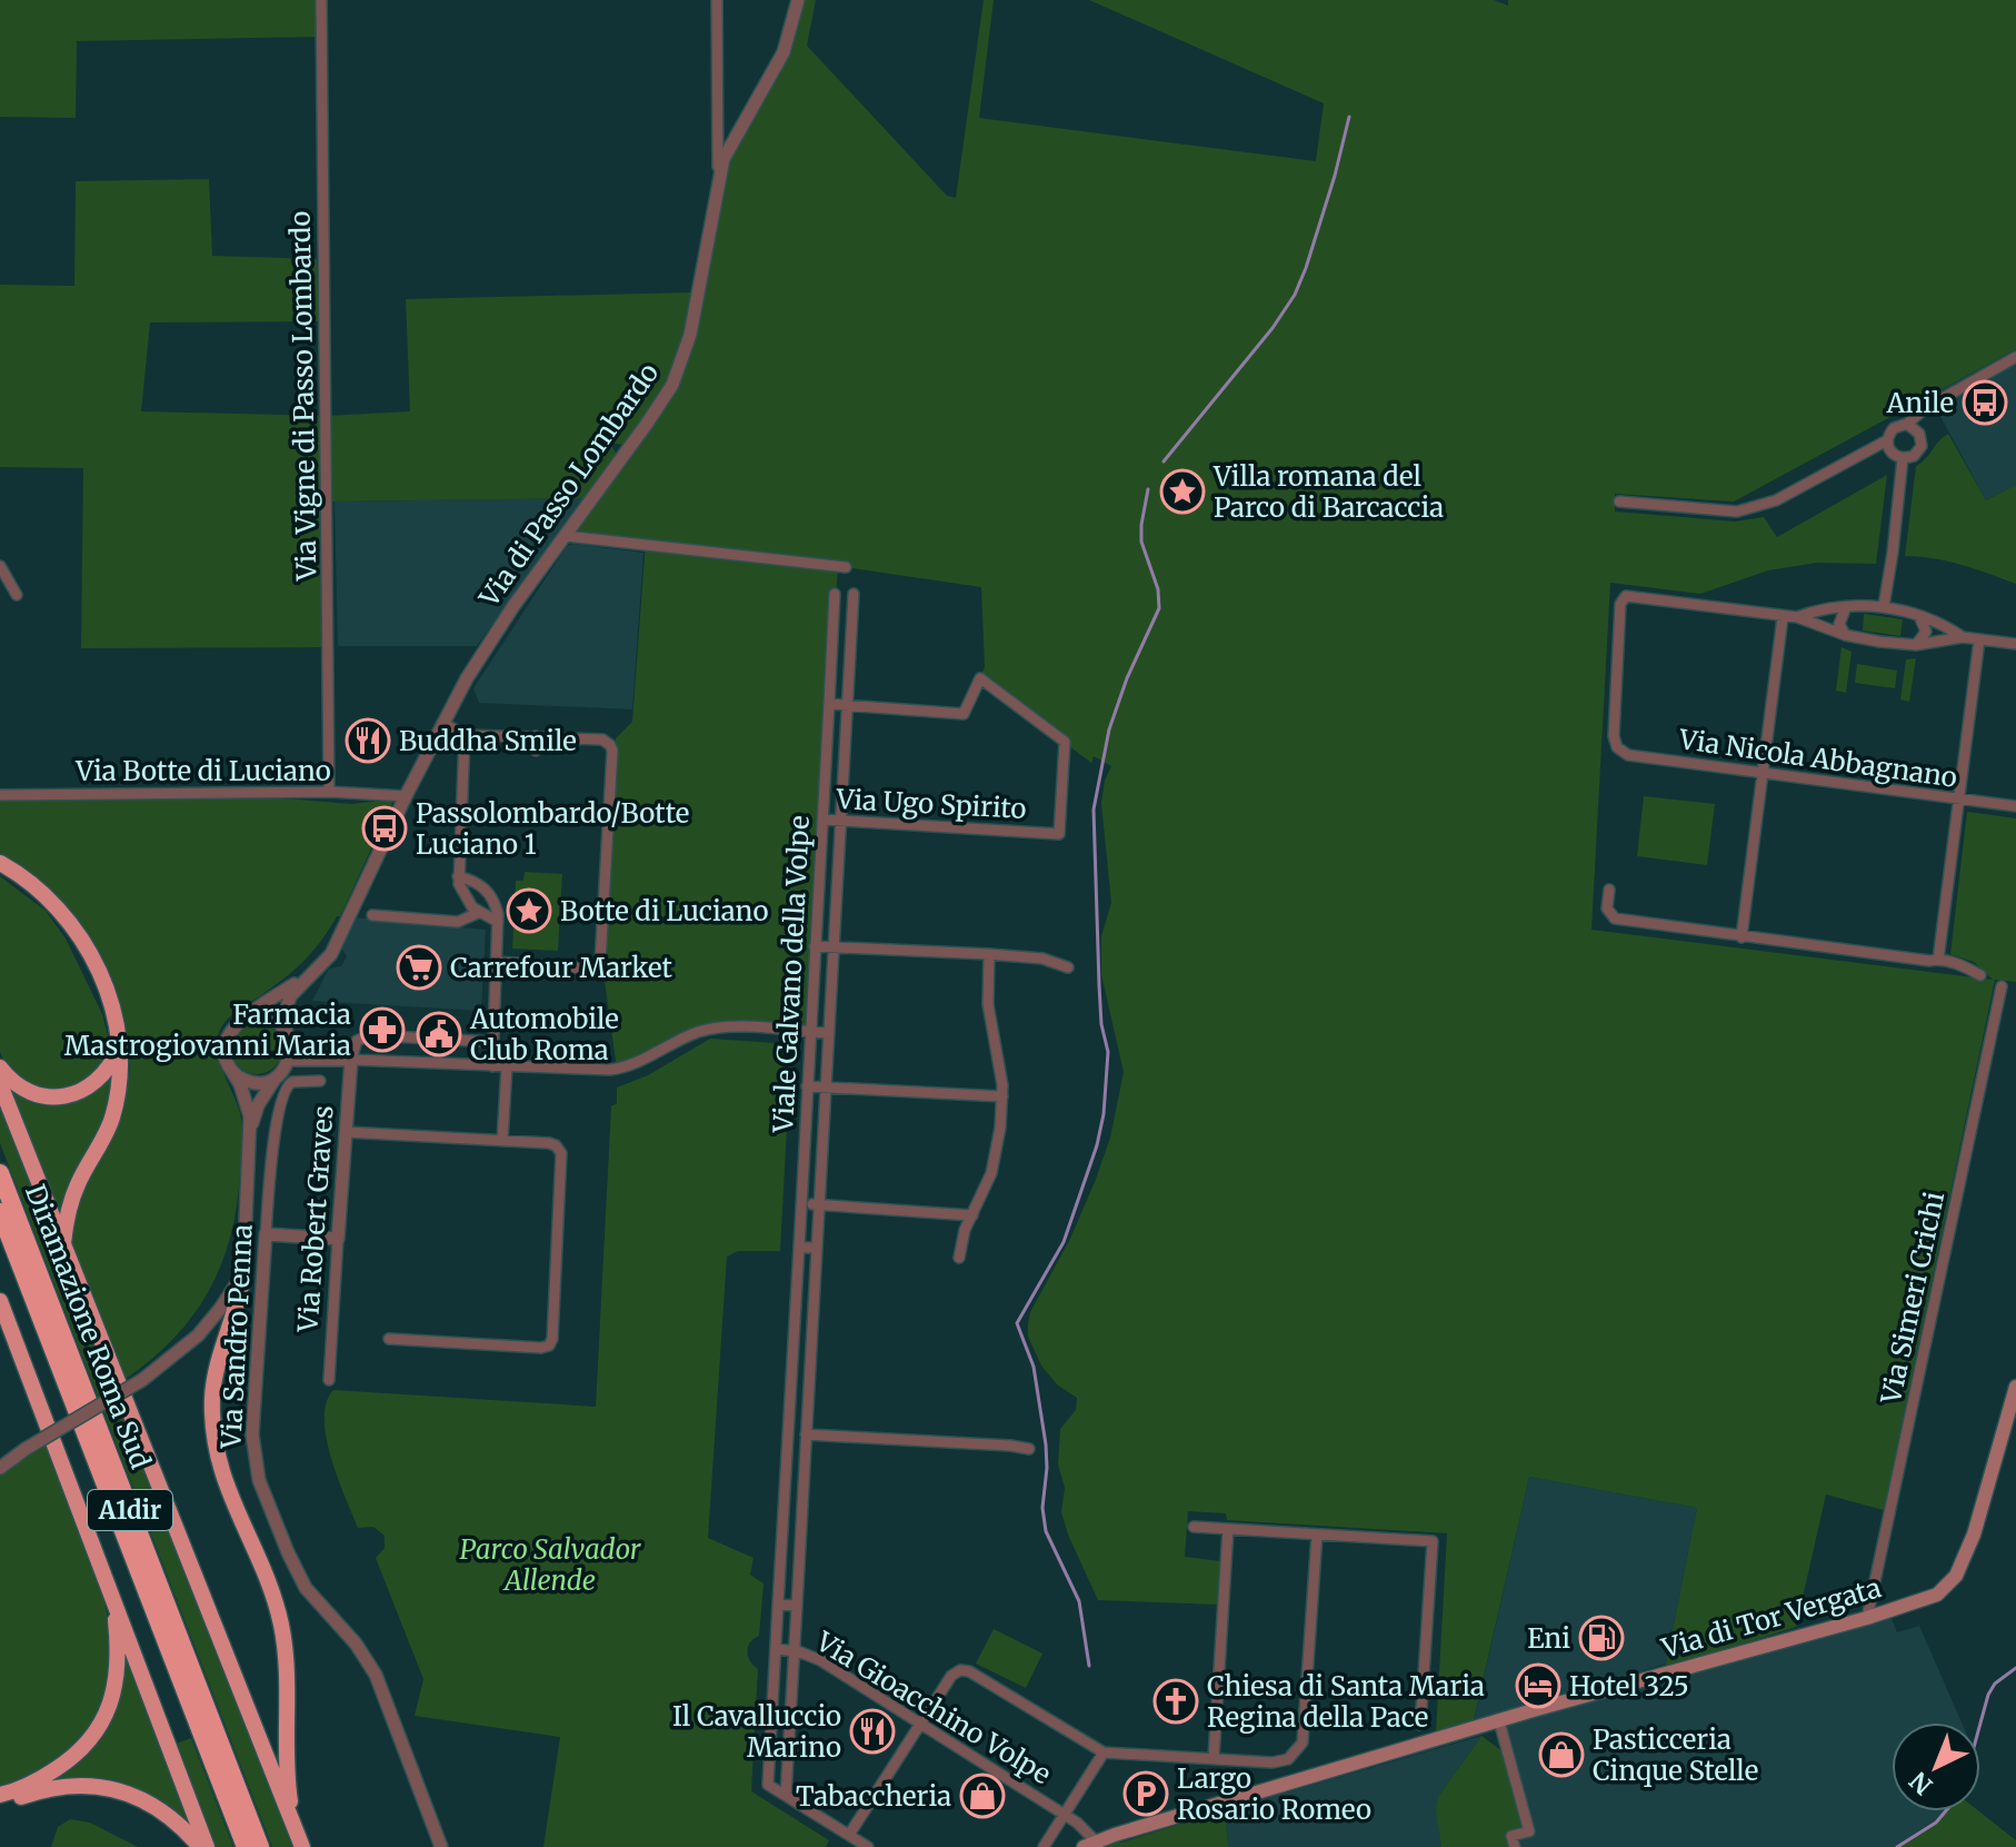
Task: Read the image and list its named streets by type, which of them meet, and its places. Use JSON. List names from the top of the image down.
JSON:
{
  "streets": {
    "highway": ["Diramazione Roma Sud", "A1dir"],
    "main road": ["Via di Tor Vergata"],
    "street": [
      "Via Vigne di Passo Lombardo",
      "Via di Passo Lombardo",
      "Via Nicola Abbagnano",
      "Via Botte di Luciano",
      "Via Ugo Spirito",
      "Viale Galvano della Volpe",
      "Via Robert Graves",
      "Via Simeri Crichi",
      "Via Sandro Penna",
      "Via Gioacchino Volpe"
    ]
  },
  "crossings": [
    ["Via Vigne di Passo Lombardo", "Via Botte di Luciano"],
    ["Via di Passo Lombardo", "Via Botte di Luciano"],
    ["Via Ugo Spirito", "Viale Galvano della Volpe"],
    ["Viale Galvano della Volpe", "Via Gioacchino Volpe"],
    ["Via Simeri Crichi", "Via di Tor Vergata"],
    ["Via di Tor Vergata", "Via Gioacchino Volpe"]
  ],
  "parks": ["Parco Salvador Allende"],
  "places": {
    "bus stop": ["Anile", "Passolombardo/Botte Luciano 1"],
    "place": ["Villa romana del Parco di Barcaccia", "Botte di Luciano"],
    "restaurant": ["Buddha Smile", "Il Cavalluccio Marino"],
    "supermarket": ["Carrefour Market"],
    "pharmacy": ["Farmacia Mastrogiovanni Maria"],
    "public building": ["Automobile Club Roma"],
    "fuel station": ["Eni"],
    "hotel": ["Hotel 325"],
    "church": ["Chiesa di Santa Maria Regina della Pace"],
    "shop": ["Pasticceria Cinque Stelle", "Tabaccheria"],
    "parking": ["Largo Rosario Romeo"]
  },
  "north": "bottom left"
}
